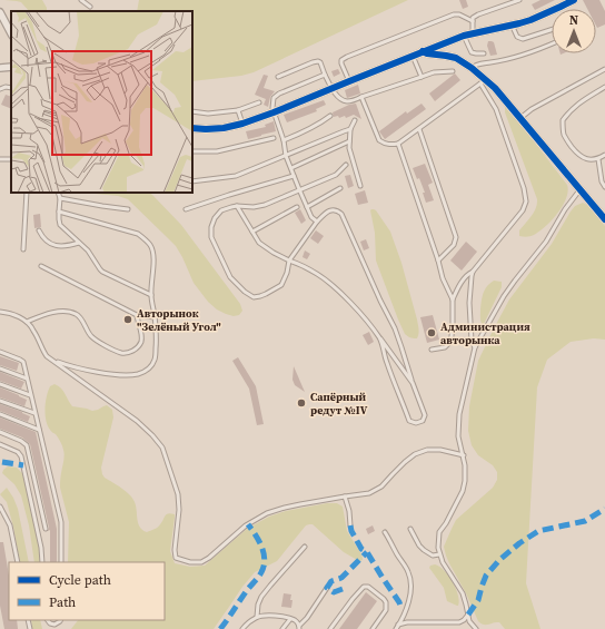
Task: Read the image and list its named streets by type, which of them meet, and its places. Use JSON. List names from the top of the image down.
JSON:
{
  "places": ["Авторынок \"Зелёный Угол\"", "Администрация авторынка", "Сапёрный редут №IV"],
  "legend": ["Cycle path", "Path"],
  "north": "top"
}
